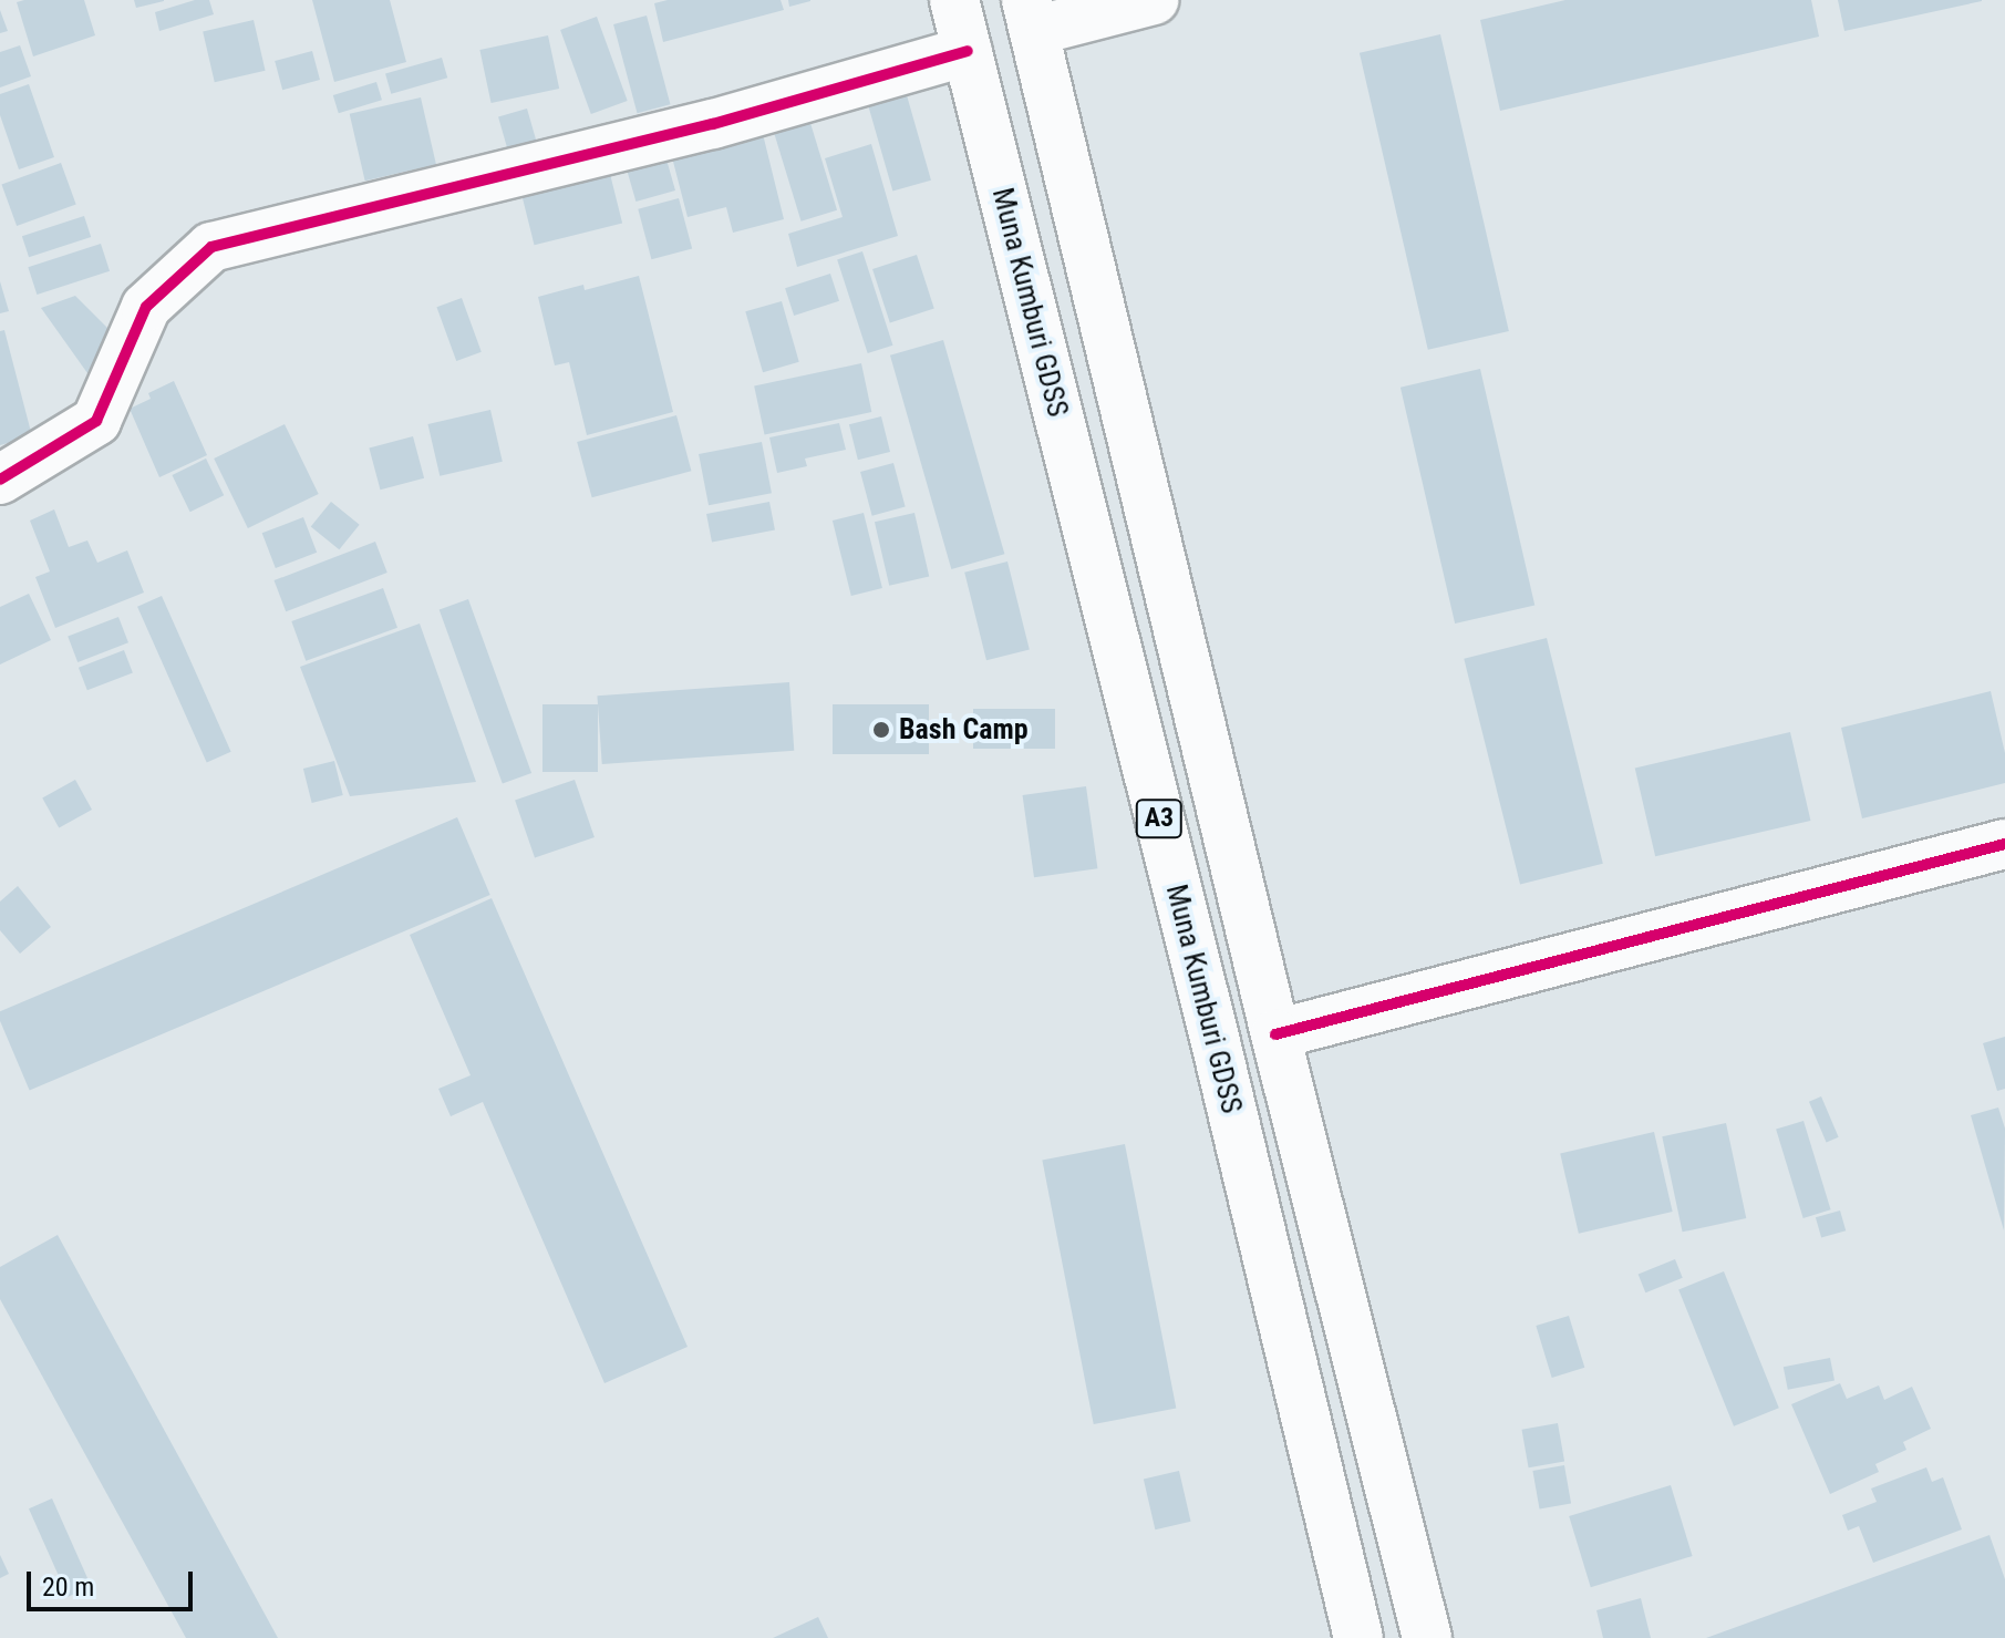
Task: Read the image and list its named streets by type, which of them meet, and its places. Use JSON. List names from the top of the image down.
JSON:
{
  "streets": {
    "main road": ["Muna Kumburi GDSS", "A3"]
  },
  "places": ["Bash Camp"],
  "scale_bar": "20 m"
}
